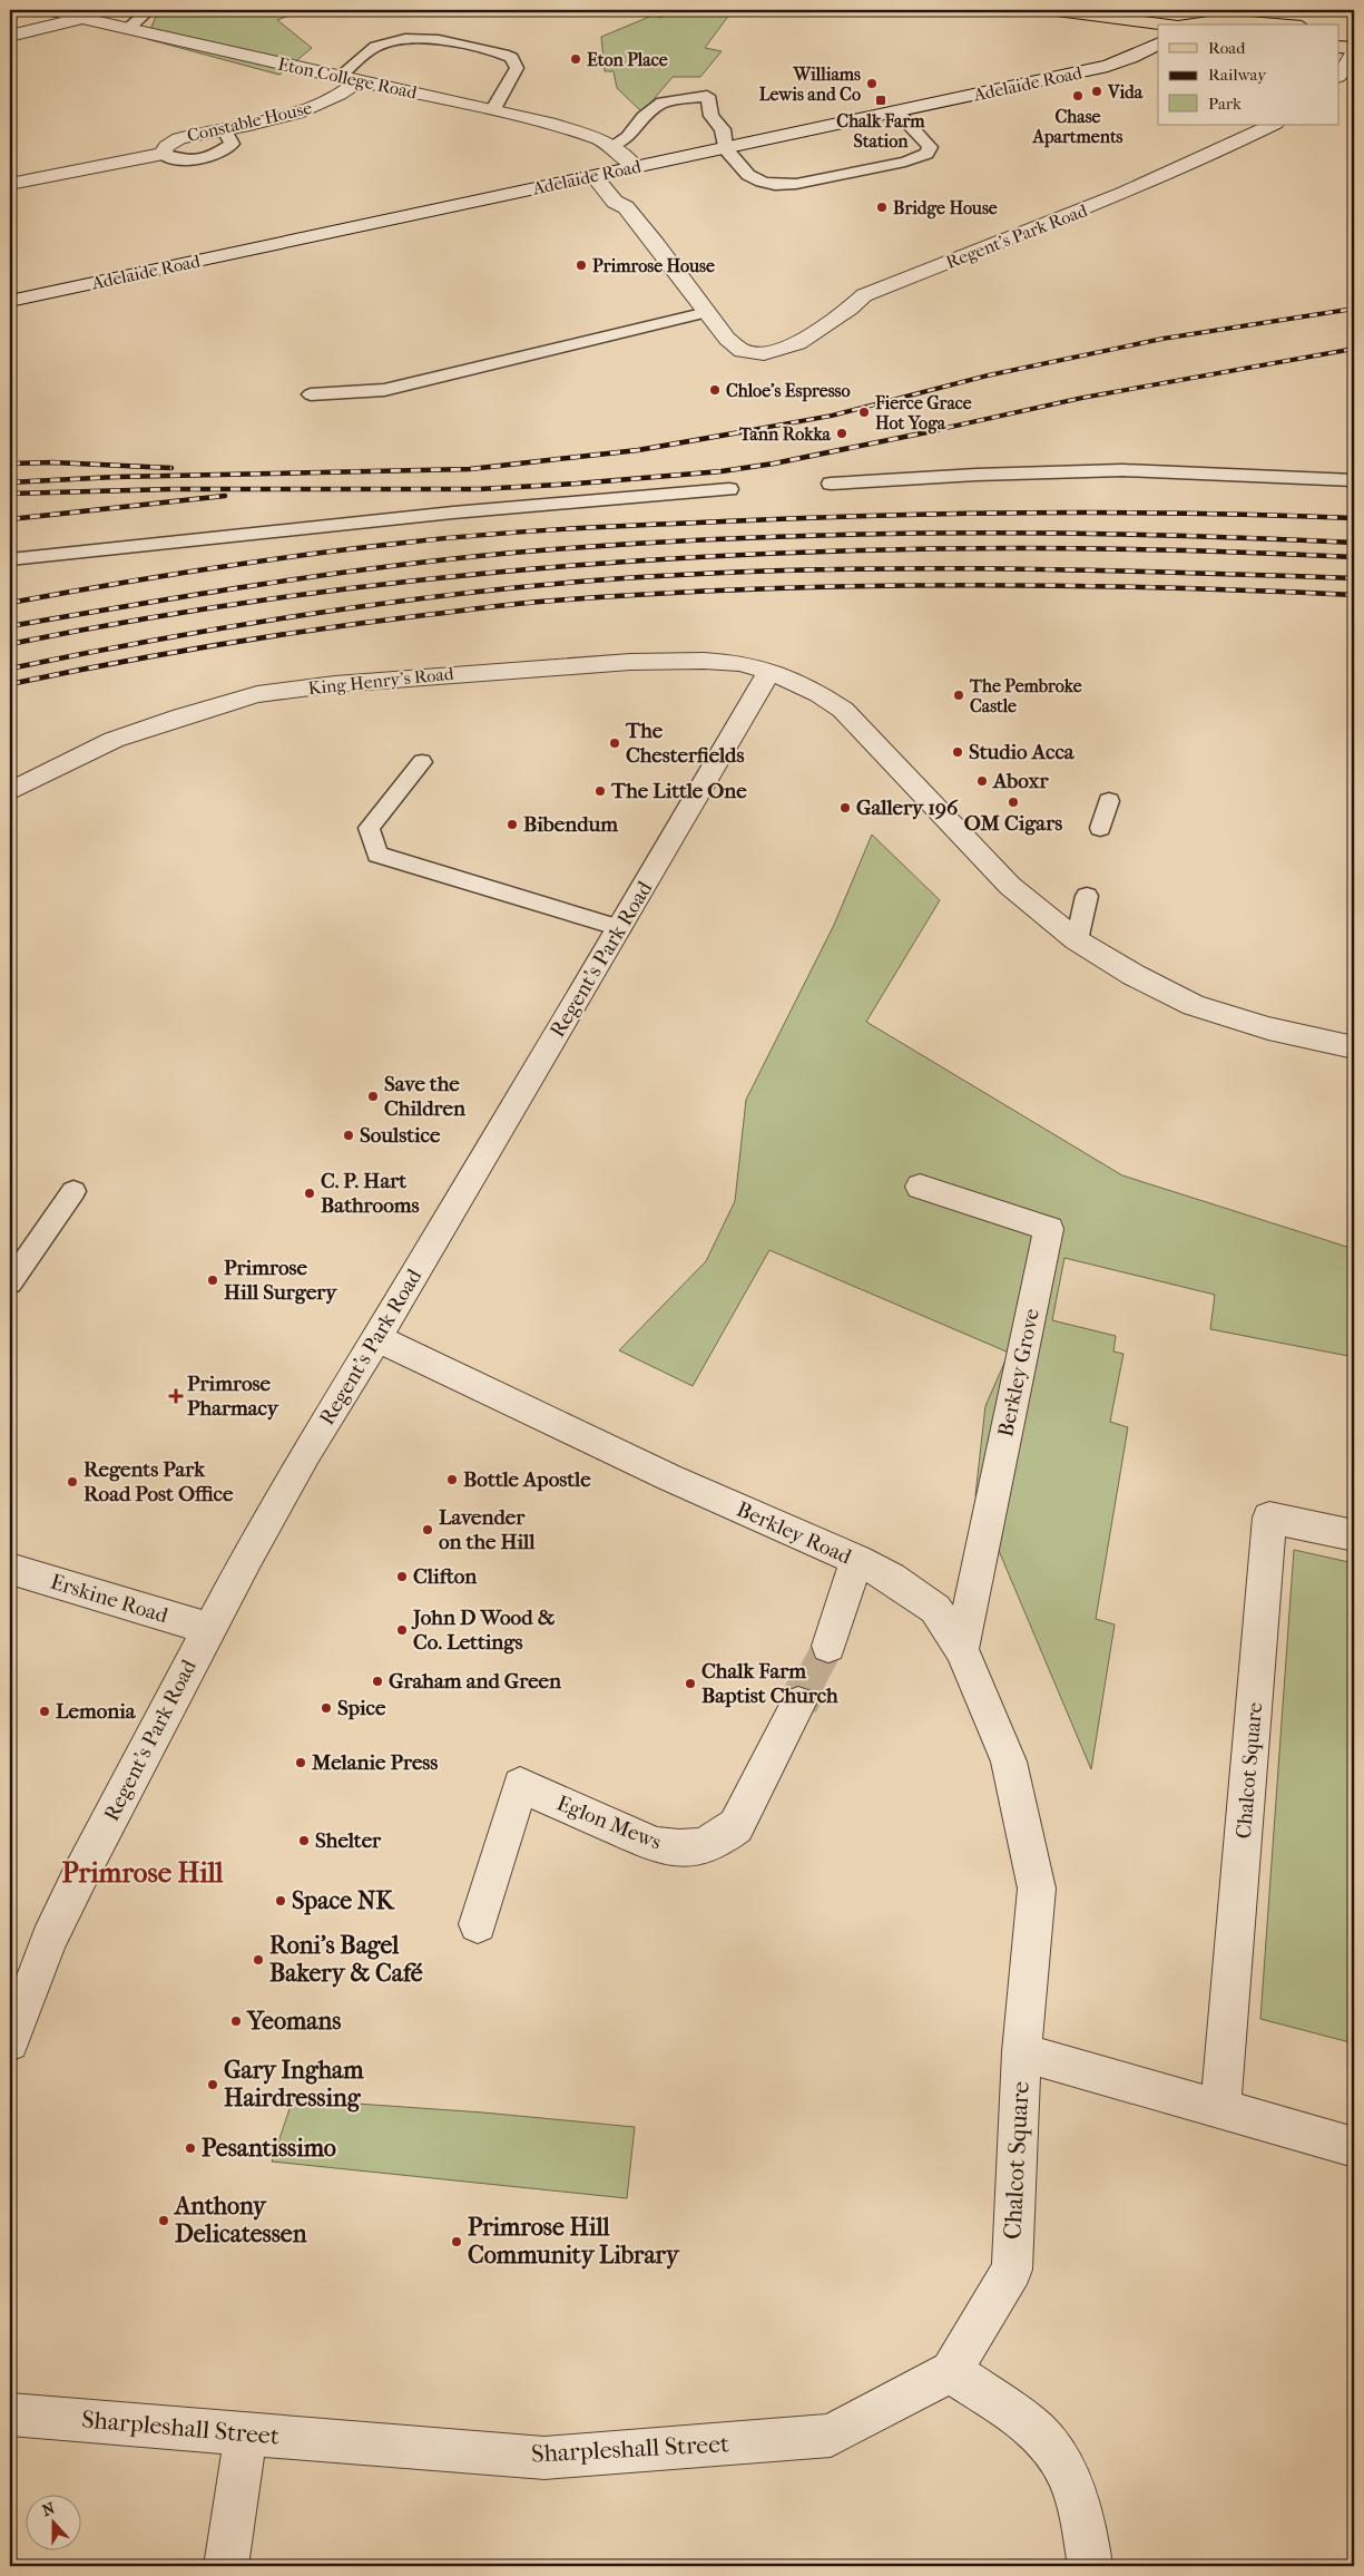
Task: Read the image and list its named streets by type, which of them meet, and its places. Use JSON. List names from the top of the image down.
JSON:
{
  "streets": {
    "street": [
      "Eton College Road",
      "Adelaide Road",
      "Constable House",
      "Regent's Park Road",
      "King Henry's Road",
      "Berkley Grove",
      "Berkley Road",
      "Erskine Road",
      "Chalcot Square",
      "Eglon Mews",
      "Sharpleshall Street"
    ]
  },
  "crossings": [
    ["Eton College Road", "Adelaide Road"],
    ["Eton College Road", "Constable House"],
    ["Regent's Park Road", "King Henry's Road"],
    ["Regent's Park Road", "Berkley Road"],
    ["Regent's Park Road", "Erskine Road"],
    ["Berkley Grove", "Berkley Road"],
    ["Berkley Road", "Chalcot Square"],
    ["Chalcot Square", "Sharpleshall Street"]
  ],
  "districts": ["Primrose Hill"],
  "places": {
    "other": [
      "Eton Place",
      "Williams Lewis and Co",
      "Vida",
      "Chase Apartments",
      "Bridge House",
      "Primrose House",
      "Chloe's Espresso",
      "Fierce Grace Hot Yoga",
      "Tann Rokka",
      "The Pembroke Castle",
      "The Chesterfields",
      "Studio Acca",
      "Aboxr",
      "The Little One",
      "OM Cigars",
      "Gallery 196",
      "Bibendum",
      "Save the Children",
      "Soulstice",
      "C. P. Hart Bathrooms",
      "Primrose Hill Surgery",
      "Bottle Apostle",
      "Regents Park Road Post Office",
      "Lavender on the Hill",
      "Clifton",
      "John D Wood & Co. Lettings",
      "Graham and Green",
      "Chalk Farm Baptist Church",
      "Spice",
      "Lemonia",
      "Melanie Press",
      "Shelter",
      "Space NK",
      "Roni's Bagel Bakery & Café",
      "Yeomans",
      "Gary Ingham Hairdressing",
      "Pesantissimo",
      "Anthony Delicatessen",
      "Primrose Hill Community Library"
    ],
    "transit": ["Chalk Farm Station"],
    "health": ["Primrose Pharmacy"]
  },
  "legend": ["Road", "Railway", "Park"],
  "north": "top"
}
